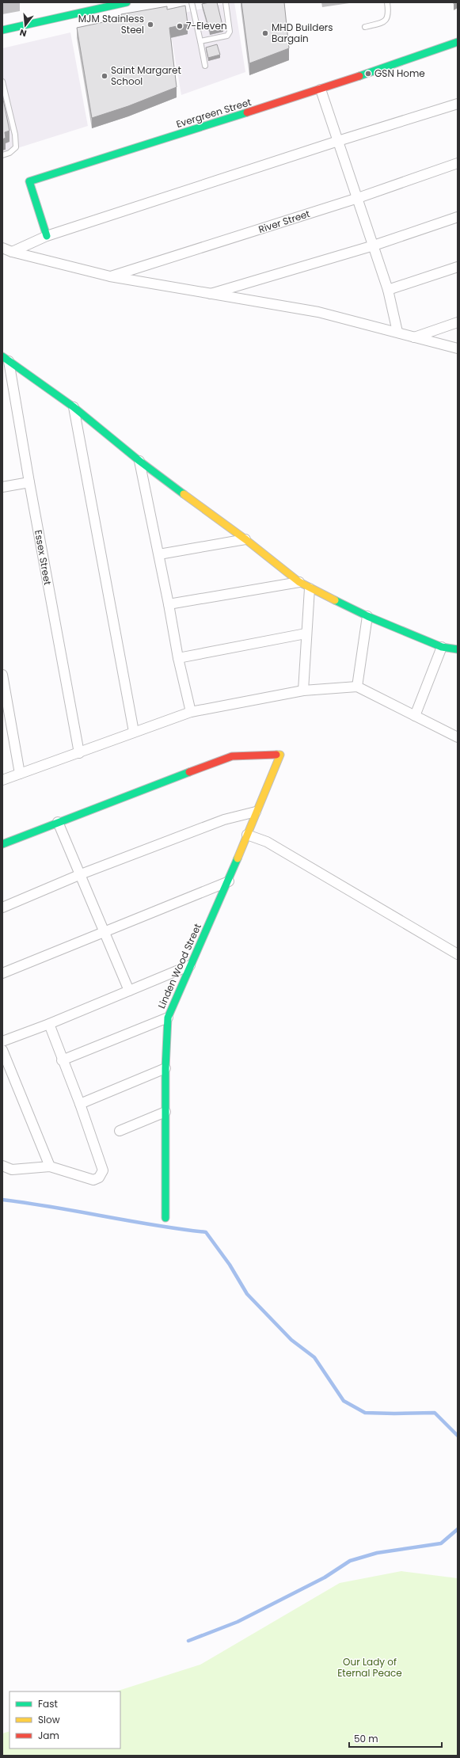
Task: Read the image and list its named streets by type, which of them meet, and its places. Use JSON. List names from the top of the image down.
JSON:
{
  "streets": {
    "street": [
      "Evergreen Street",
      "River Street",
      "Essex Street",
      "Linden Wood Street"
    ]
  },
  "parks": ["Our Lady of Eternal Peace"],
  "places": [
    "MJM Stainless Steel",
    "7-Eleven",
    "MHD Builders Bargain",
    "GSN Home",
    "Saint Margaret School"
  ],
  "legend": ["Fast", "Slow", "Jam"],
  "scale_bar": "50 m",
  "north": "bottom"
}
